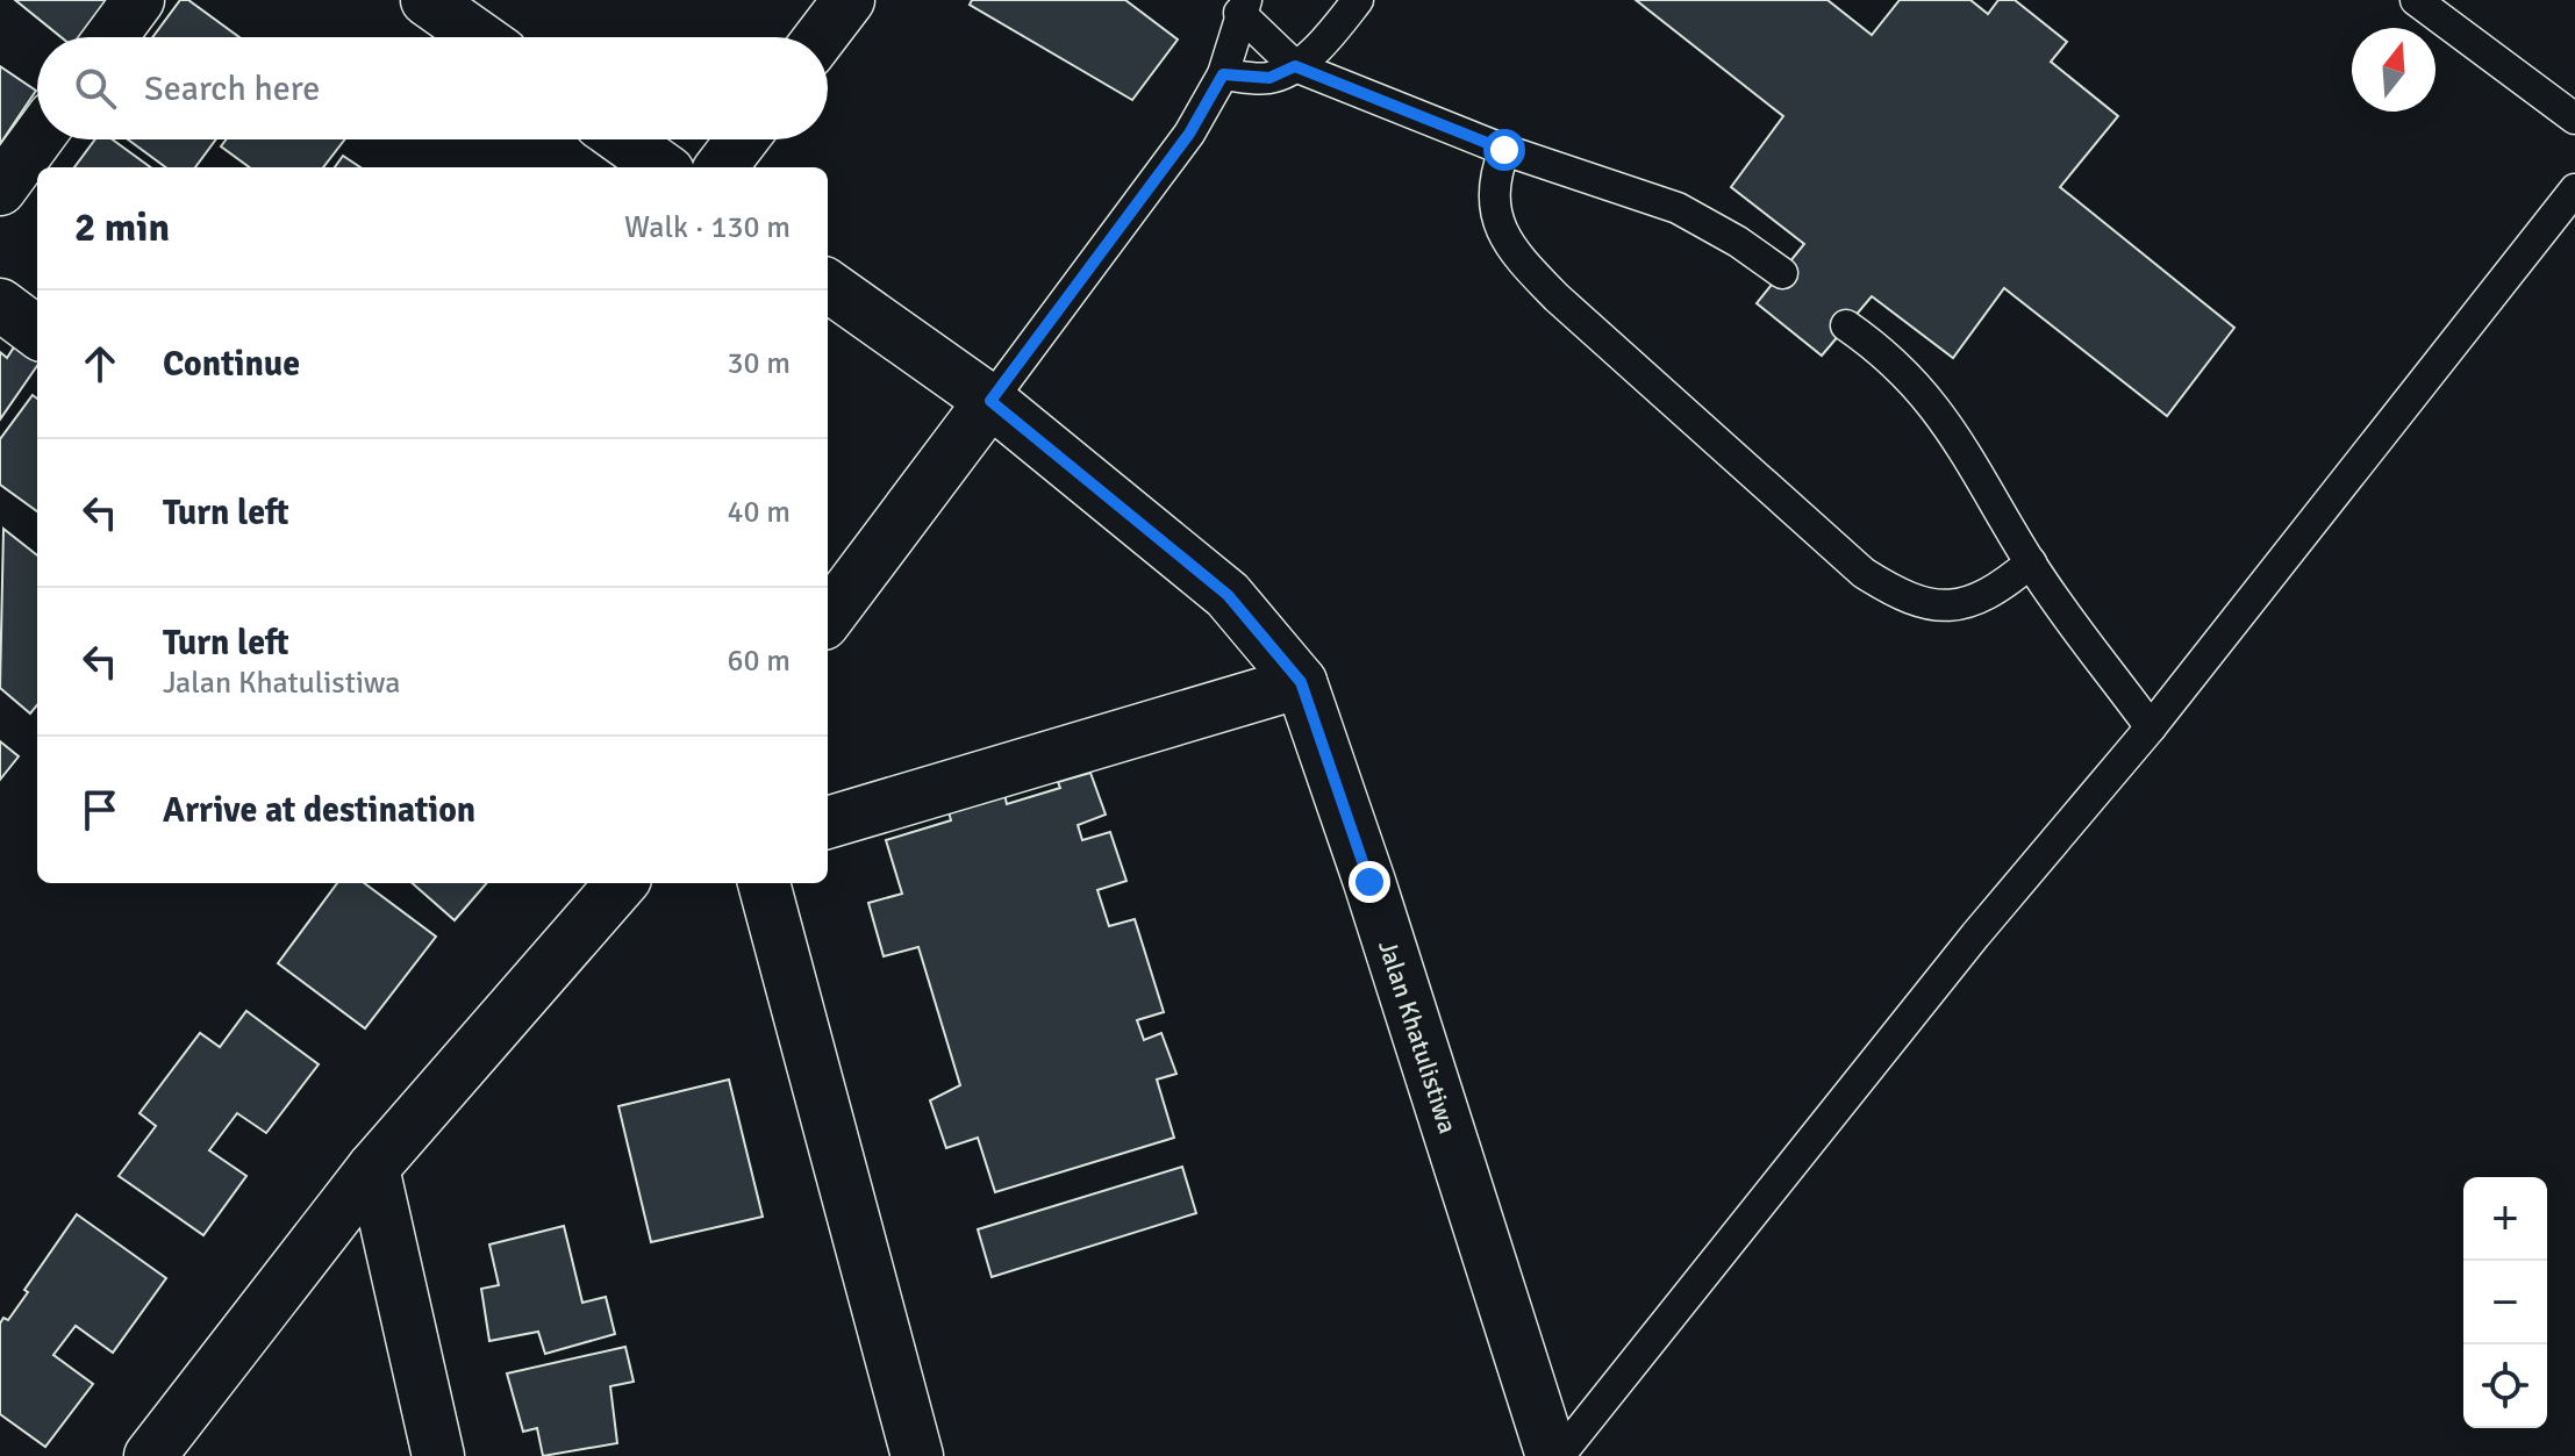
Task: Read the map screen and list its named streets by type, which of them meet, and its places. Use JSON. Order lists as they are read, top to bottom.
{
  "streets": {
    "street": ["Jalan Khatulistiwa"]
  },
  "north": "top",
  "page": {
    "search": "Search here",
    "heading": ["2 min", "Walk · 130 m"],
    "list": [
      ["Continue", "30 m"],
      ["Turn left", "40 m"],
      ["Turn left", "Jalan Khatulistiwa", "60 m"],
      "Arrive at destination"
    ],
    "map_buttons": ["+", "−"]
  }
}
